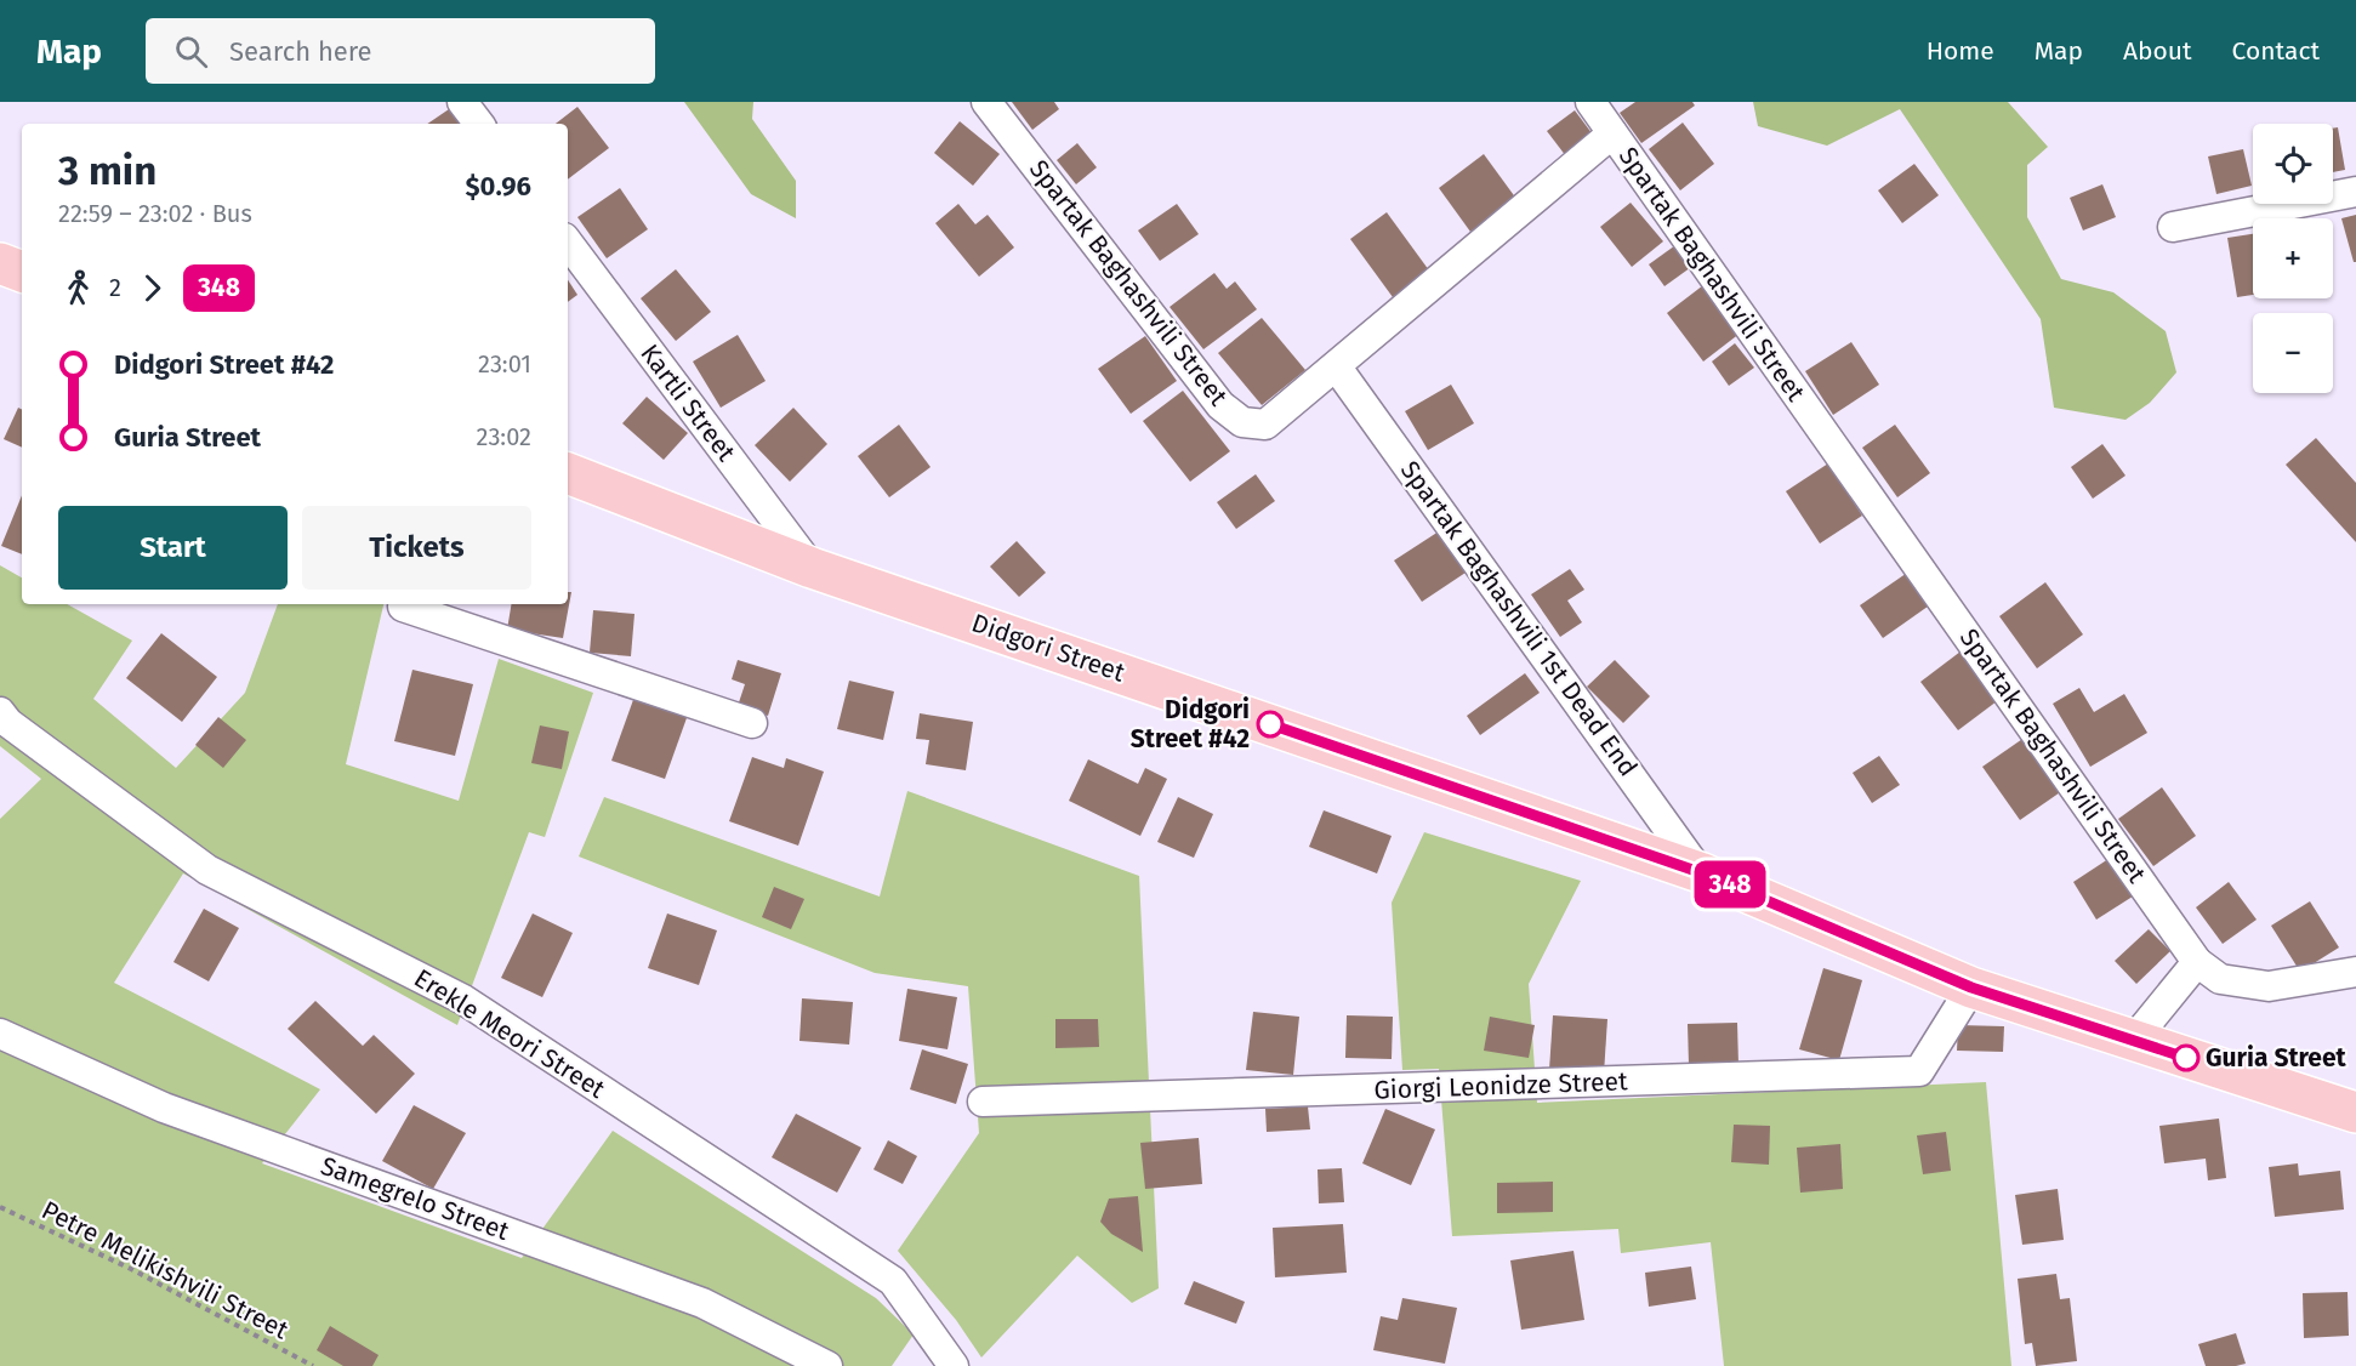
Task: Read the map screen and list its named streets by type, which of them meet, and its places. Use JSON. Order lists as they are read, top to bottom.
{
  "streets": {
    "highway": ["Didgori Street"],
    "street": [
      "Spartak Baghashvili Street",
      "Kartli Street",
      "Spartak Baghashvili 1st Dead End",
      "Erekle Meori Street",
      "Giorgi Leonidze Street",
      "Samegrelo Street"
    ],
    "path": ["Petre Melikishvili Street"]
  },
  "crossings": [
    ["Spartak Baghashvili Street", "Spartak Baghashvili 1st Dead End"],
    ["Kartli Street", "Didgori Street"],
    ["Spartak Baghashvili 1st Dead End", "Didgori Street"],
    ["Didgori Street", "Giorgi Leonidze Street"]
  ],
  "places": ["Didgori Street #42", "Guria Street"],
  "lines": ["bus line 348"],
  "page": {
    "header": "Map",
    "search": "Search here",
    "nav": [
      "Home",
      "Map",
      "About",
      "Contact"
    ],
    "on_map": "348",
    "map_buttons": ["+", "−"],
    "heading": ["3 min", "22:59 – 23:02 · Bus", "$0.96"],
    "legs": ["2", "348"],
    "list": [
      {
        "name": "Didgori Street #42",
        "value": "23:01"
      },
      {
        "name": "Guria Street",
        "value": "23:02"
      }
    ],
    "buttons": ["Start", "Tickets"]
  }
}
